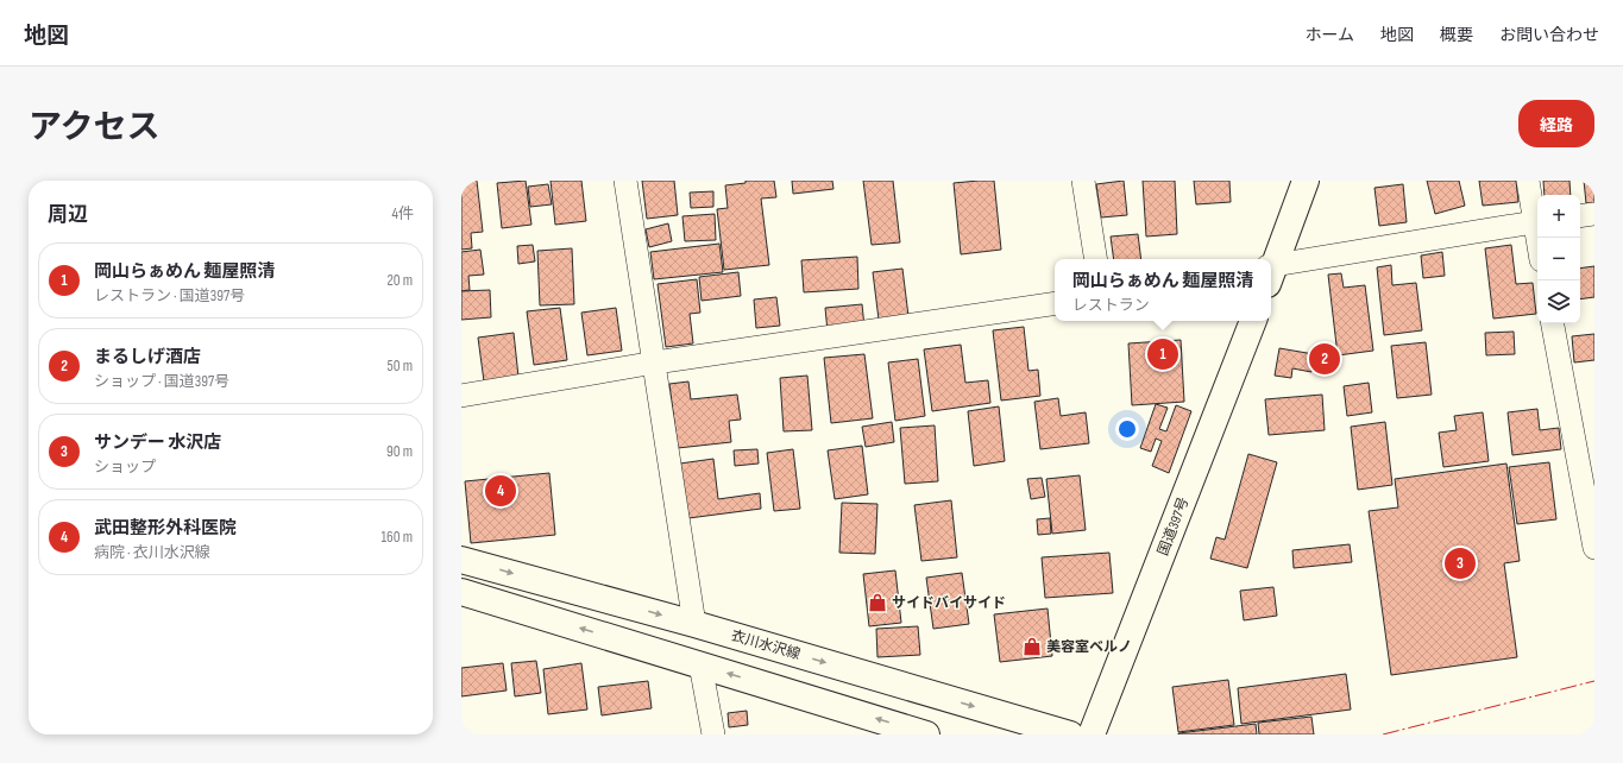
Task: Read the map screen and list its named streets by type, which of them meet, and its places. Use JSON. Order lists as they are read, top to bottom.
{
  "streets": {
    "main road": ["国道397号", "衣川水沢線"]
  },
  "places": {
    "shop": ["サイドバイサイド", "美容室ベルノ"]
  },
  "page": {
    "header": "地図",
    "nav": [
      "ホーム",
      "地図",
      "概要",
      "お問い合わせ"
    ],
    "title": "アクセス",
    "buttons": "経路",
    "heading": ["周辺", "4件"],
    "map_buttons": ["+", "−"],
    "list": [
      {
        "mark": "1",
        "name": "岡山らぁめん 麺屋照清",
        "note": "レストラン · 国道397号",
        "value": "20 m"
      },
      {
        "mark": "2",
        "name": "まるしげ酒店",
        "note": "ショップ · 国道397号",
        "value": "50 m"
      },
      {
        "mark": "3",
        "name": "サンデー 水沢店",
        "note": "ショップ",
        "value": "90 m"
      },
      {
        "mark": "4",
        "name": "武田整形外科医院",
        "note": "病院 · 衣川水沢線",
        "value": "160 m"
      }
    ],
    "popup": ["岡山らぁめん 麺屋照清", "レストラン"],
    "pins": [
      "1",
      "2",
      "4",
      "3"
    ]
  }
}
